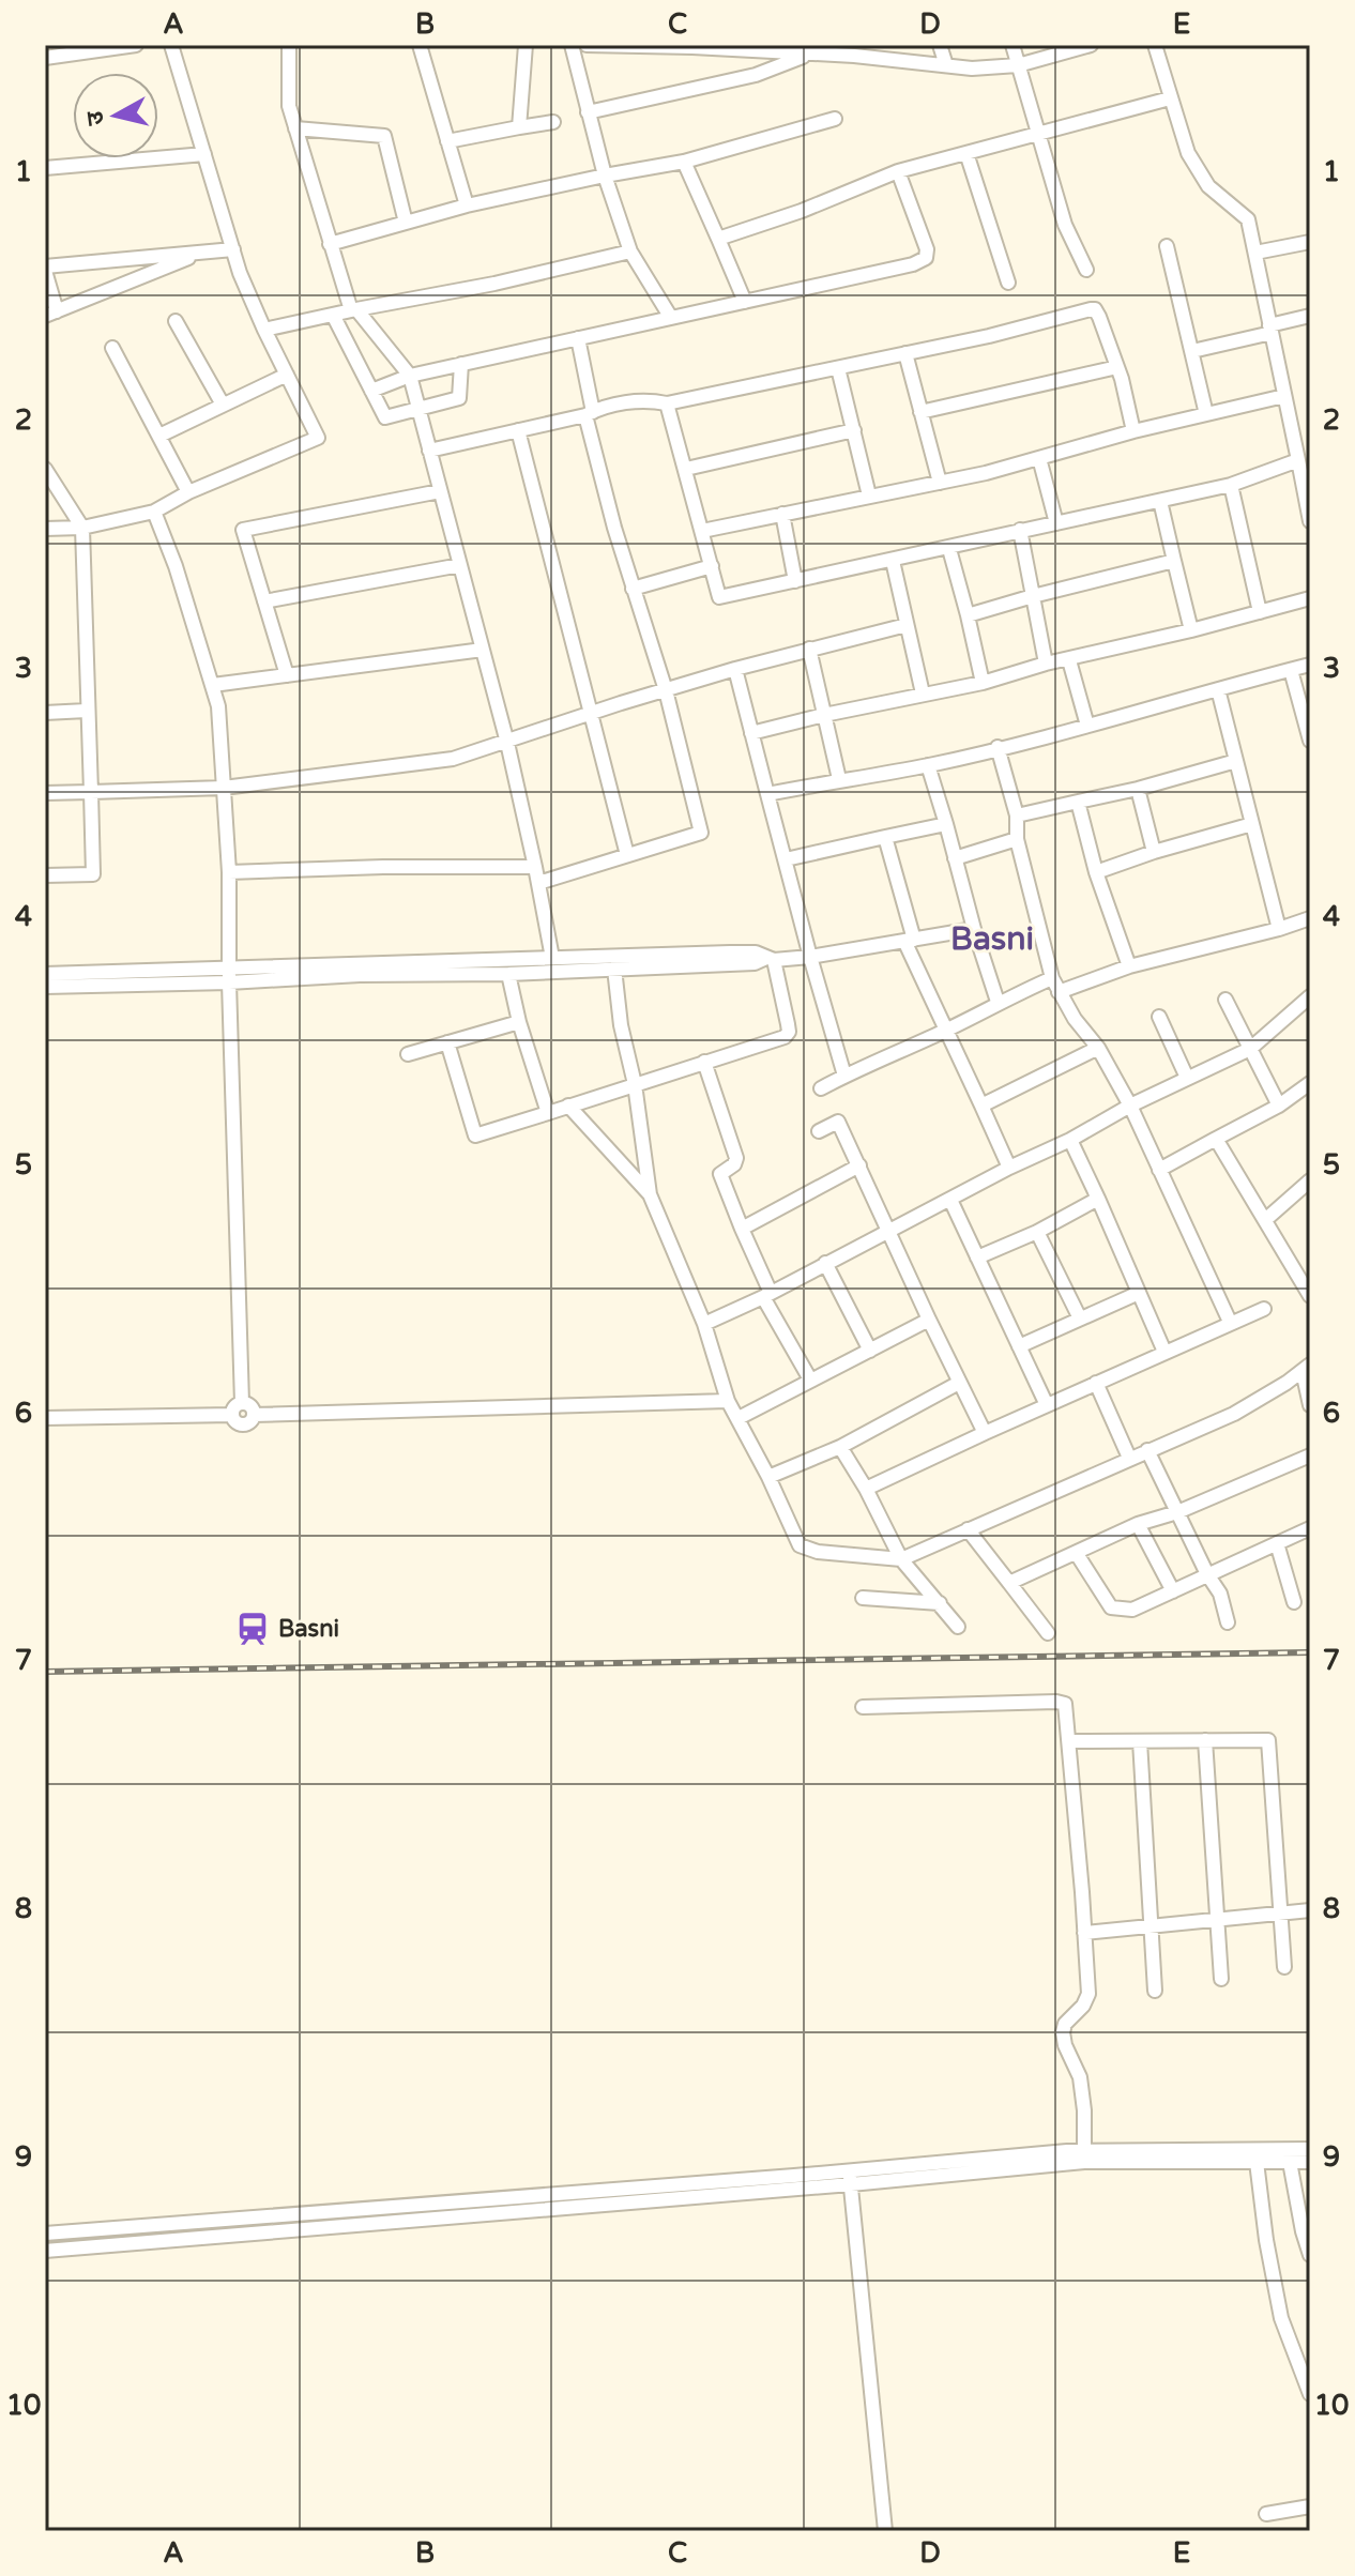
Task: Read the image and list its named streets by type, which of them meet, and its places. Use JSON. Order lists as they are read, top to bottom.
{
  "districts": ["Basni"],
  "places": {
    "station": ["Basni"]
  },
  "north": "left",
  "grid": {
    "columns": [
      "A",
      "B",
      "C",
      "D",
      "E"
    ],
    "rows": [
      "1",
      "2",
      "3",
      "4",
      "5",
      "6",
      "7",
      "8",
      "9",
      "10"
    ]
  }
}
